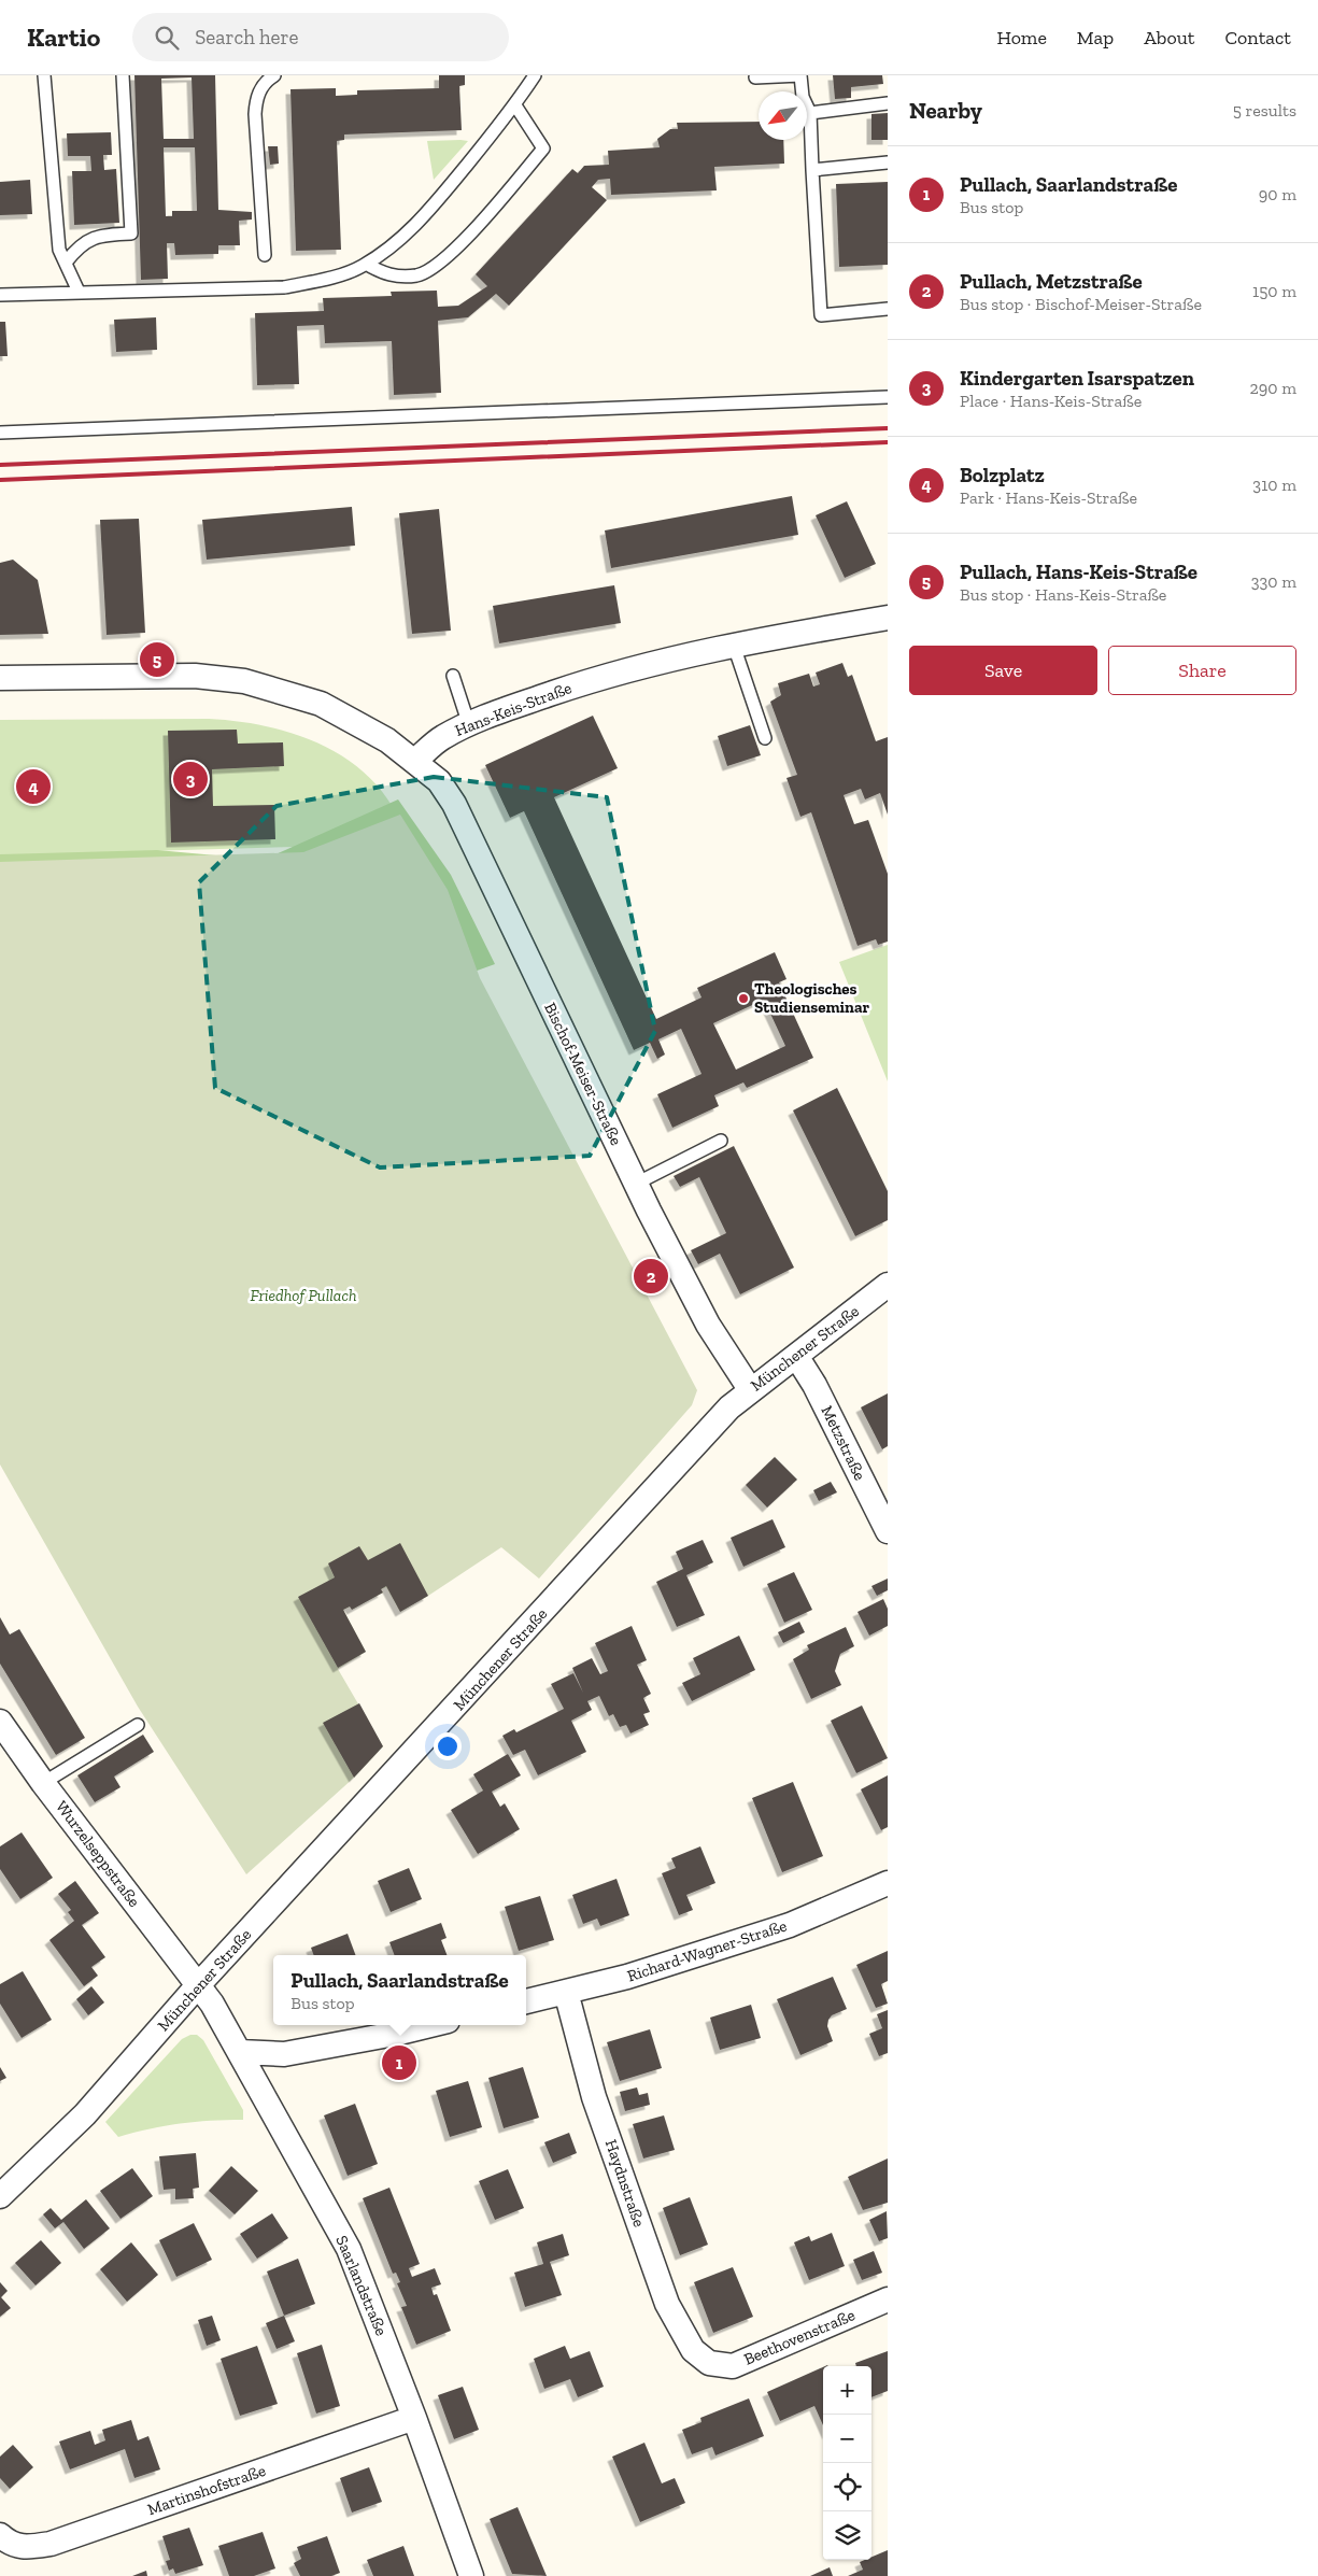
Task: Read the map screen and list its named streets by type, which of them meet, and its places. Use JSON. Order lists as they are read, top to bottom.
{
  "streets": {
    "street": [
      "Hans-Keis-Straße",
      "Bischof-Meiser-Straße",
      "Münchener Straße",
      "Metzstraße",
      "Wurzelseppstraße",
      "Richard-Wagner-Straße",
      "Haydnstraße",
      "Saarlandstraße",
      "Beethovenstraße",
      "Martinshofstraße"
    ]
  },
  "crossings": [
    ["Hans-Keis-Straße", "Bischof-Meiser-Straße"],
    ["Bischof-Meiser-Straße", "Münchener Straße"],
    ["Münchener Straße", "Metzstraße"],
    ["Münchener Straße", "Wurzelseppstraße"],
    ["Münchener Straße", "Saarlandstraße"],
    ["Wurzelseppstraße", "Saarlandstraße"],
    ["Richard-Wagner-Straße", "Haydnstraße"],
    ["Haydnstraße", "Beethovenstraße"],
    ["Saarlandstraße", "Martinshofstraße"]
  ],
  "parks": ["Friedhof Pullach"],
  "places": ["Theologisches Studienseminar"],
  "north": "bottom left",
  "page": {
    "header": "Kartio",
    "search": "Search here",
    "nav": [
      "Home",
      "Map",
      "About",
      "Contact"
    ],
    "heading": ["Nearby", "5 results"],
    "list": [
      {
        "mark": "1",
        "name": "Pullach, Saarlandstraße",
        "note": "Bus stop",
        "value": "90 m"
      },
      {
        "mark": "2",
        "name": "Pullach, Metzstraße",
        "note": "Bus stop · Bischof-Meiser-Straße",
        "value": "150 m"
      },
      {
        "mark": "3",
        "name": "Kindergarten Isarspatzen",
        "note": "Place · Hans-Keis-Straße",
        "value": "290 m"
      },
      {
        "mark": "4",
        "name": "Bolzplatz",
        "note": "Park · Hans-Keis-Straße",
        "value": "310 m"
      },
      {
        "mark": "5",
        "name": "Pullach, Hans-Keis-Straße",
        "note": "Bus stop · Hans-Keis-Straße",
        "value": "330 m"
      }
    ],
    "buttons": ["Save", "Share"],
    "pins": [
      "5",
      "3",
      "4",
      "2",
      "1"
    ],
    "popup": ["Pullach, Saarlandstraße", "Bus stop"],
    "map_buttons": ["+", "−"]
  }
}
